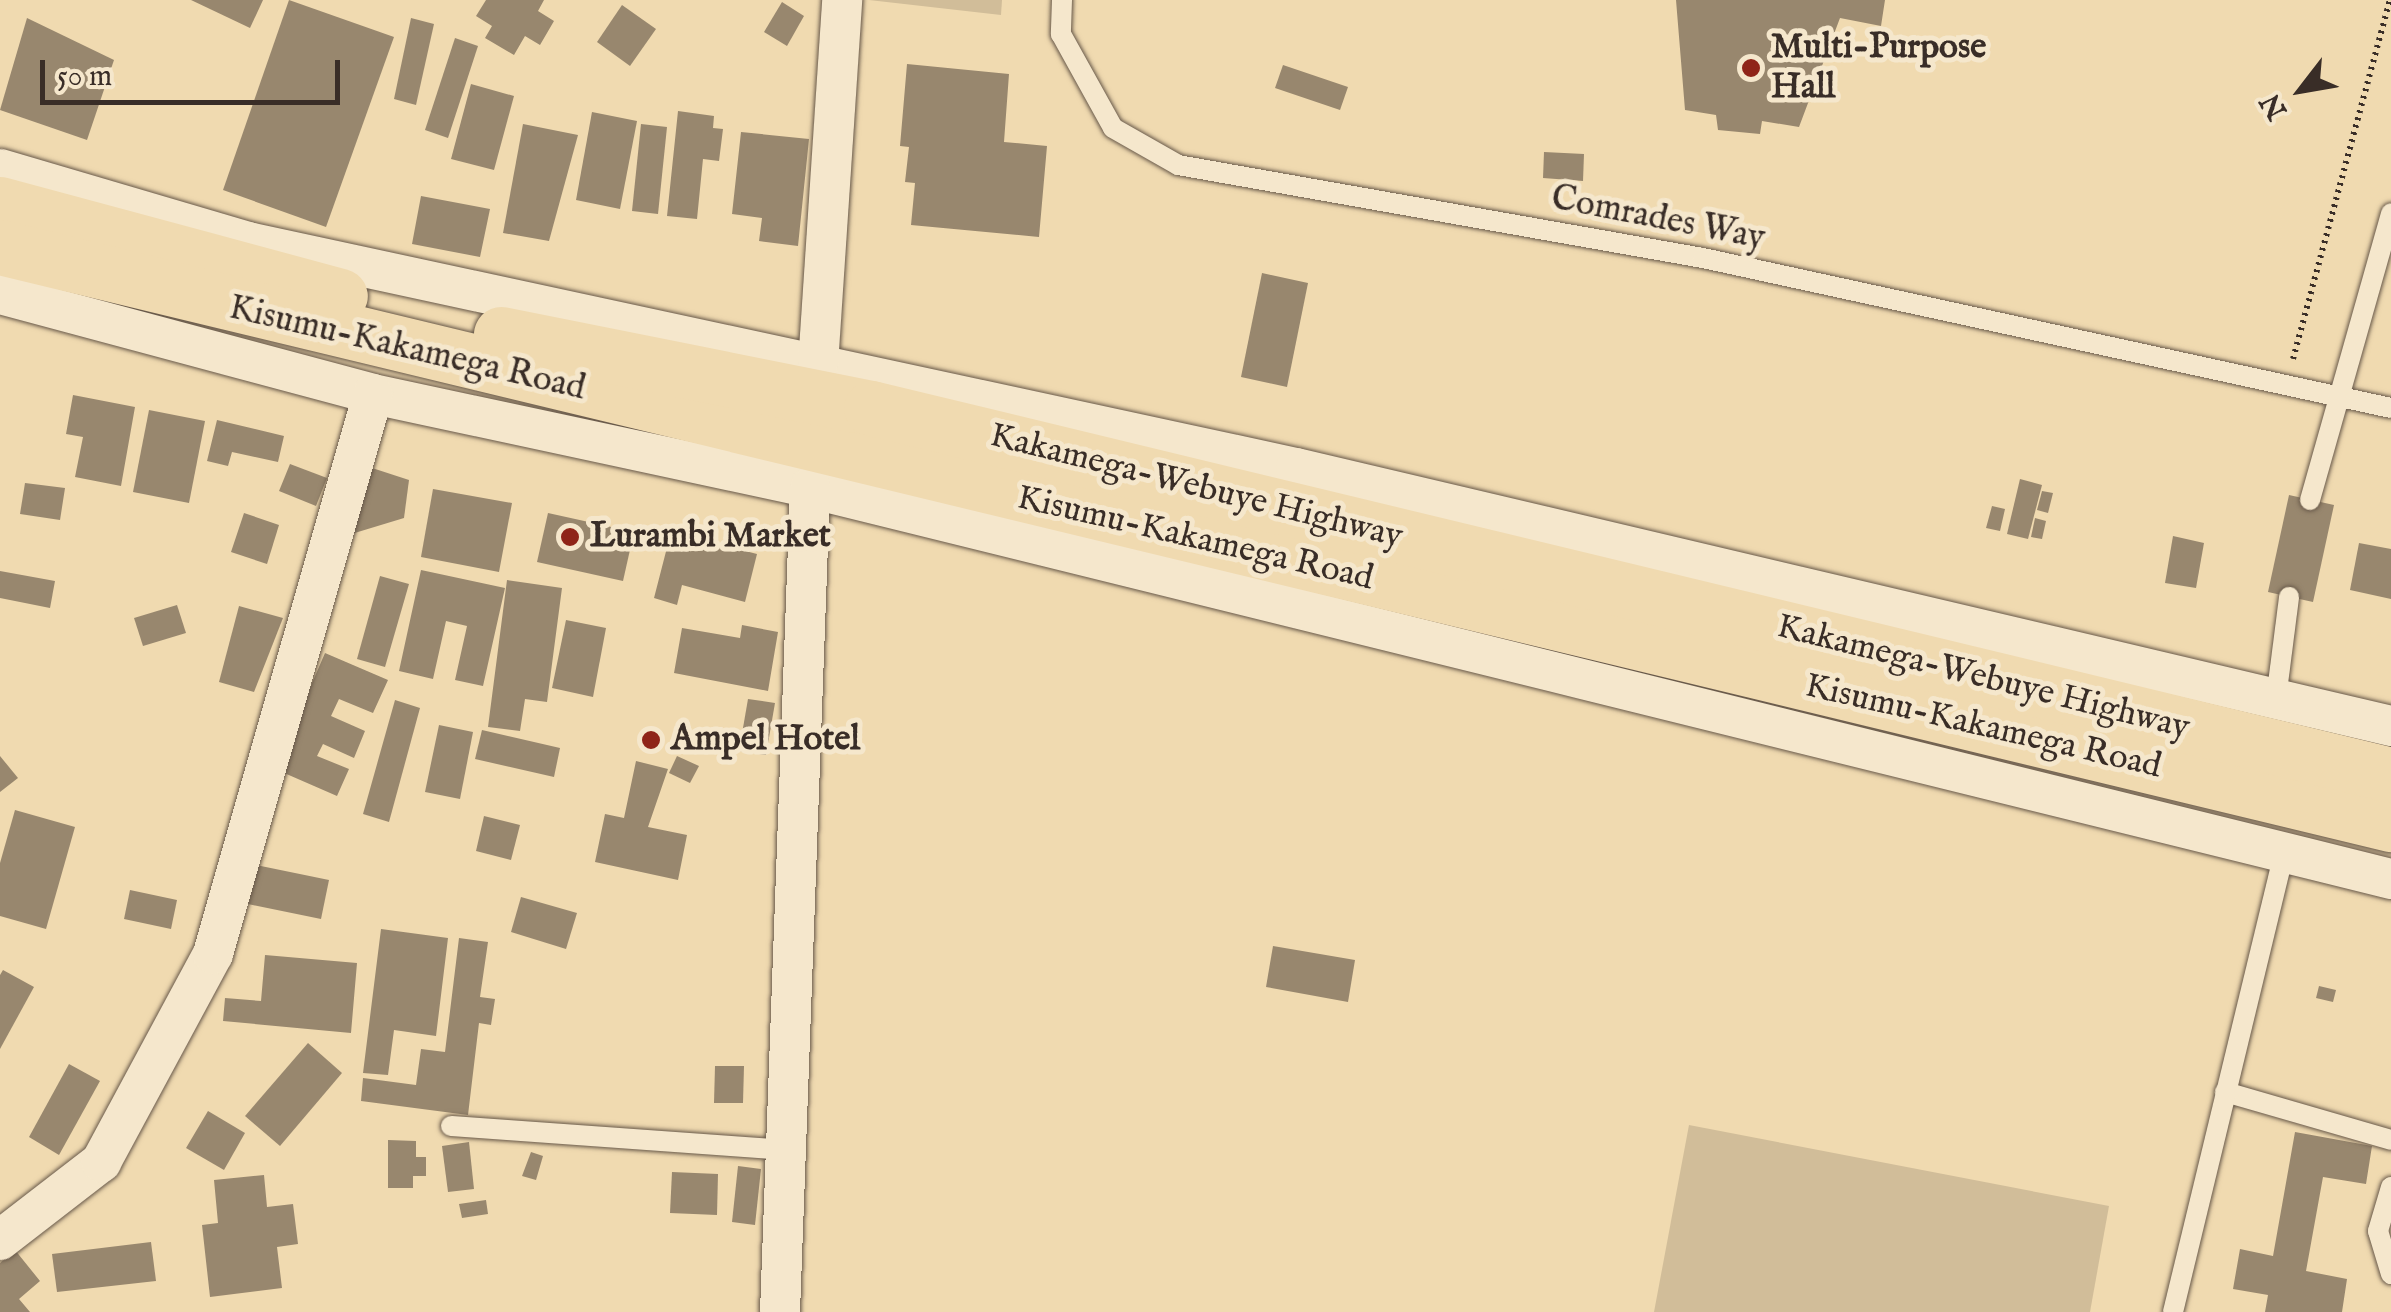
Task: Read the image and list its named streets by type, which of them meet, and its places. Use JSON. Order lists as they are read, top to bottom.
{
  "streets": {
    "highway": ["Kisumu-Kakamega Road", "Kakamega-Webuye Highway"],
    "lane": ["Comrades Way"]
  },
  "places": ["Multi-Purpose Hall", "Lurambi Market", "Ampel Hotel"],
  "scale_bar": "50 m",
  "north": "bottom left"
}
